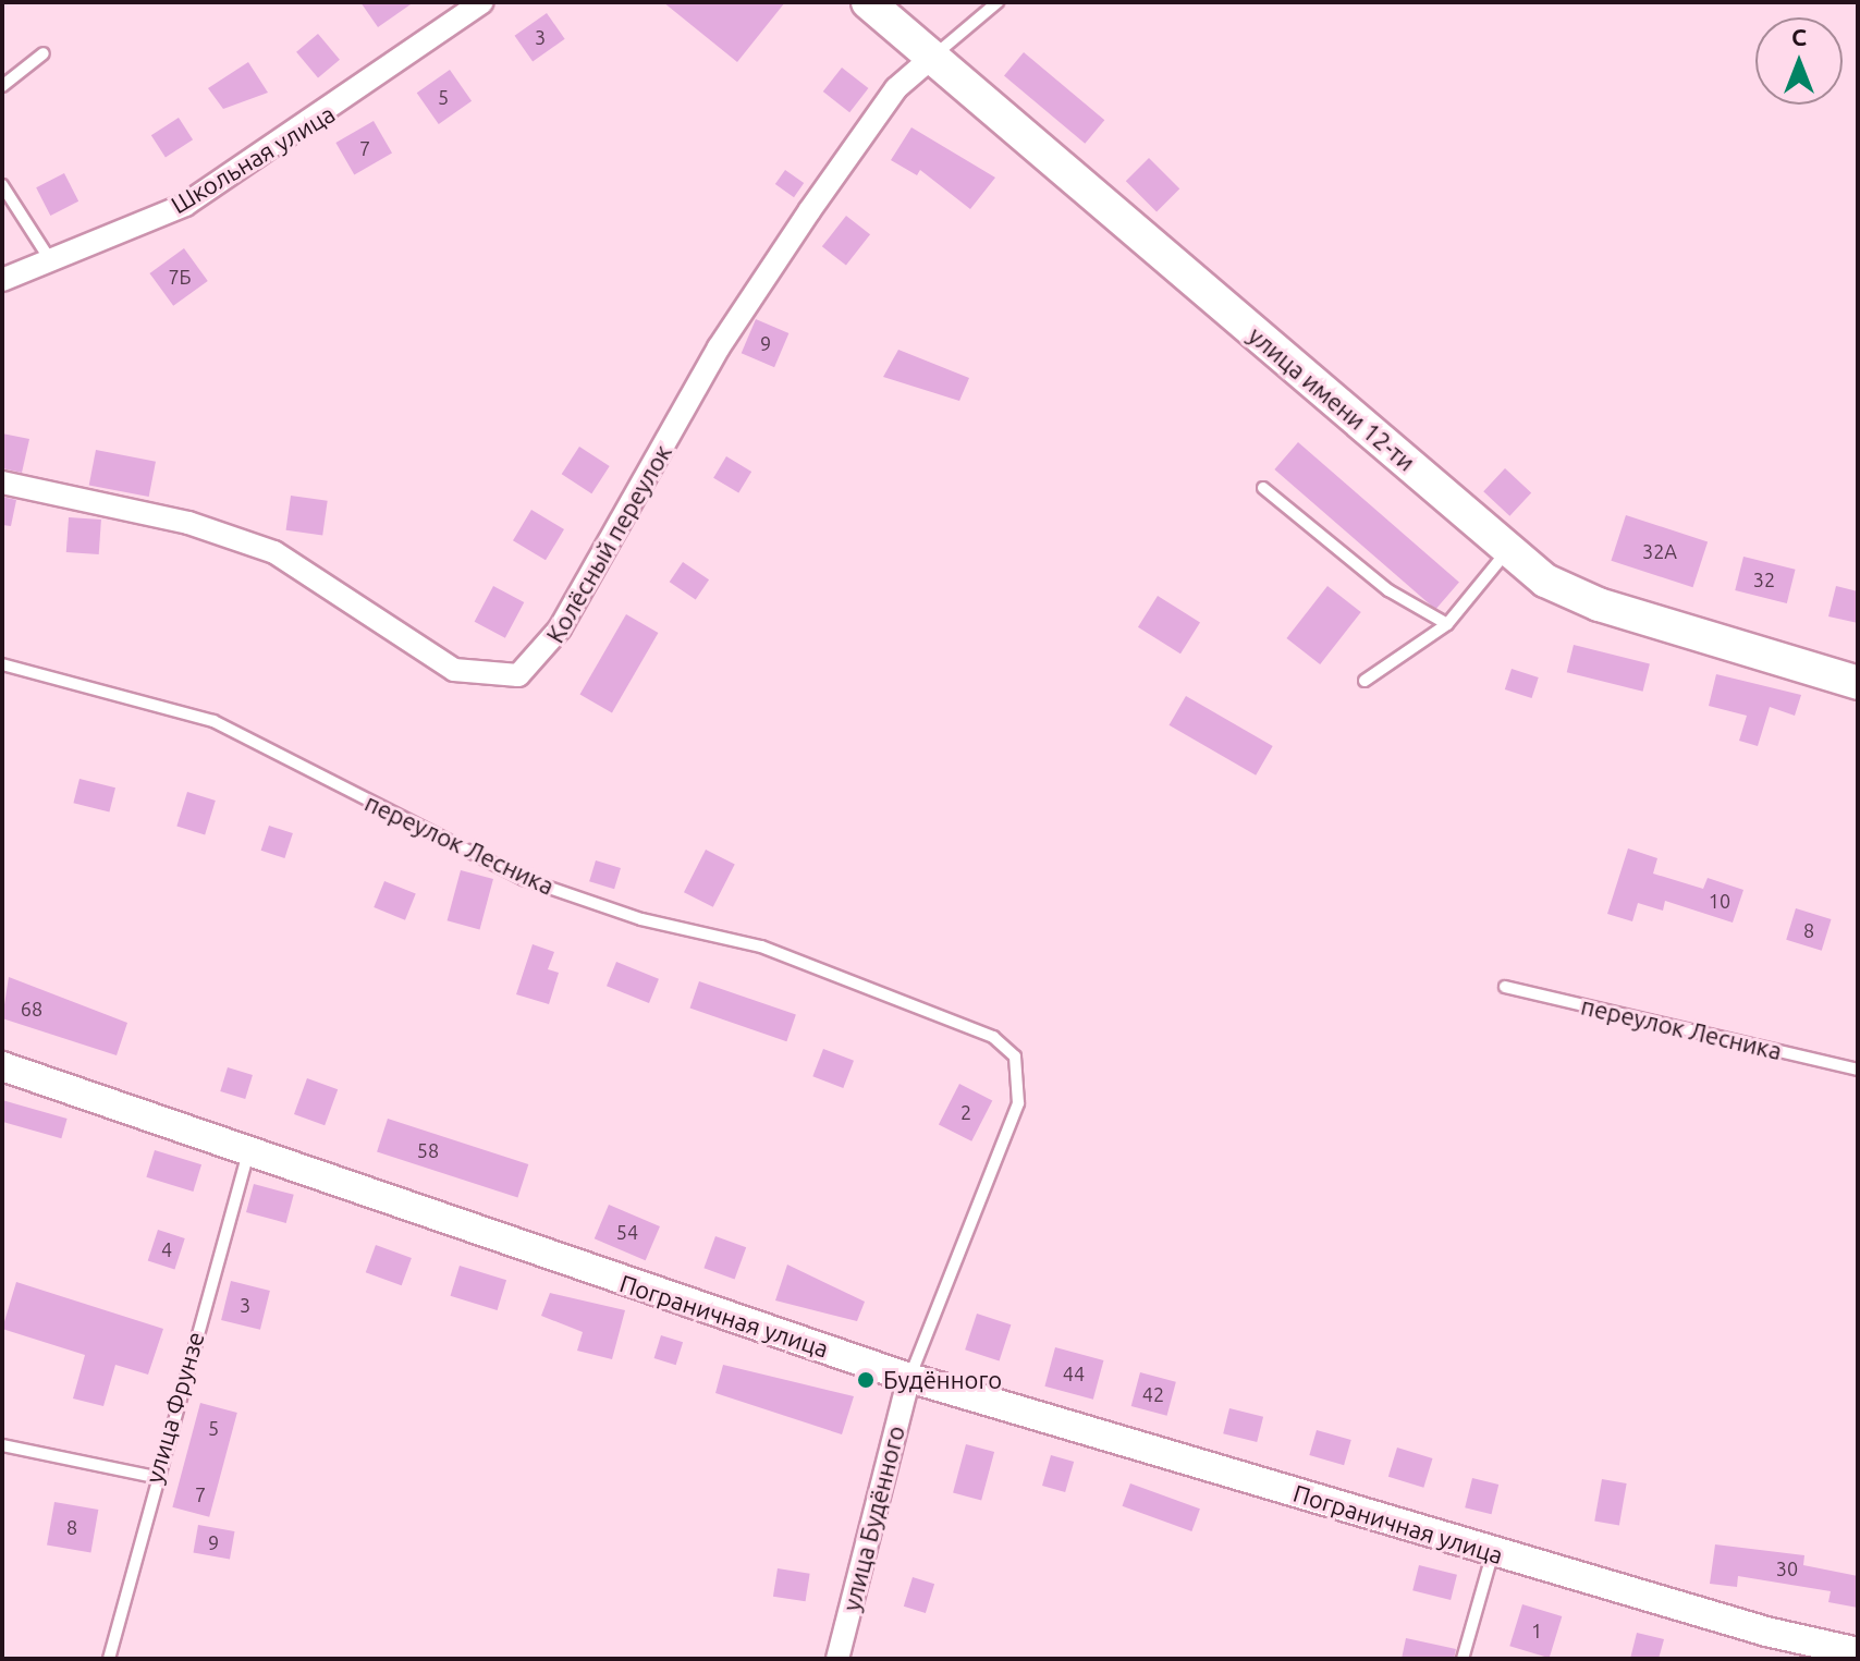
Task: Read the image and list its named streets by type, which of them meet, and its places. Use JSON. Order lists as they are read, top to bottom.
{
  "streets": {
    "main road": ["улица имени 12-ти"],
    "street": [
      "Школьная улица",
      "Колёсный переулок",
      "Пограничная улица",
      "улица Будённого"
    ],
    "lane": ["переулок Лесника", "улица Фрунзе"]
  },
  "crossings": [
    ["улица имени 12-ти", "Колёсный переулок"],
    ["переулок Лесника", "Пограничная улица"],
    ["переулок Лесника", "улица Будённого"],
    ["Пограничная улица", "улица Фрунзе"],
    ["Пограничная улица", "улица Будённого"]
  ],
  "places": ["Будённого"],
  "house_numbers": [
    "3",
    "5",
    "7",
    "7Б",
    "9",
    "32А",
    "32",
    "10",
    "8",
    "68",
    "2",
    "58",
    "54",
    "4",
    "3",
    "44",
    "42",
    "5",
    "7",
    "8",
    "9",
    "30",
    "1"
  ],
  "north": "top"
}
